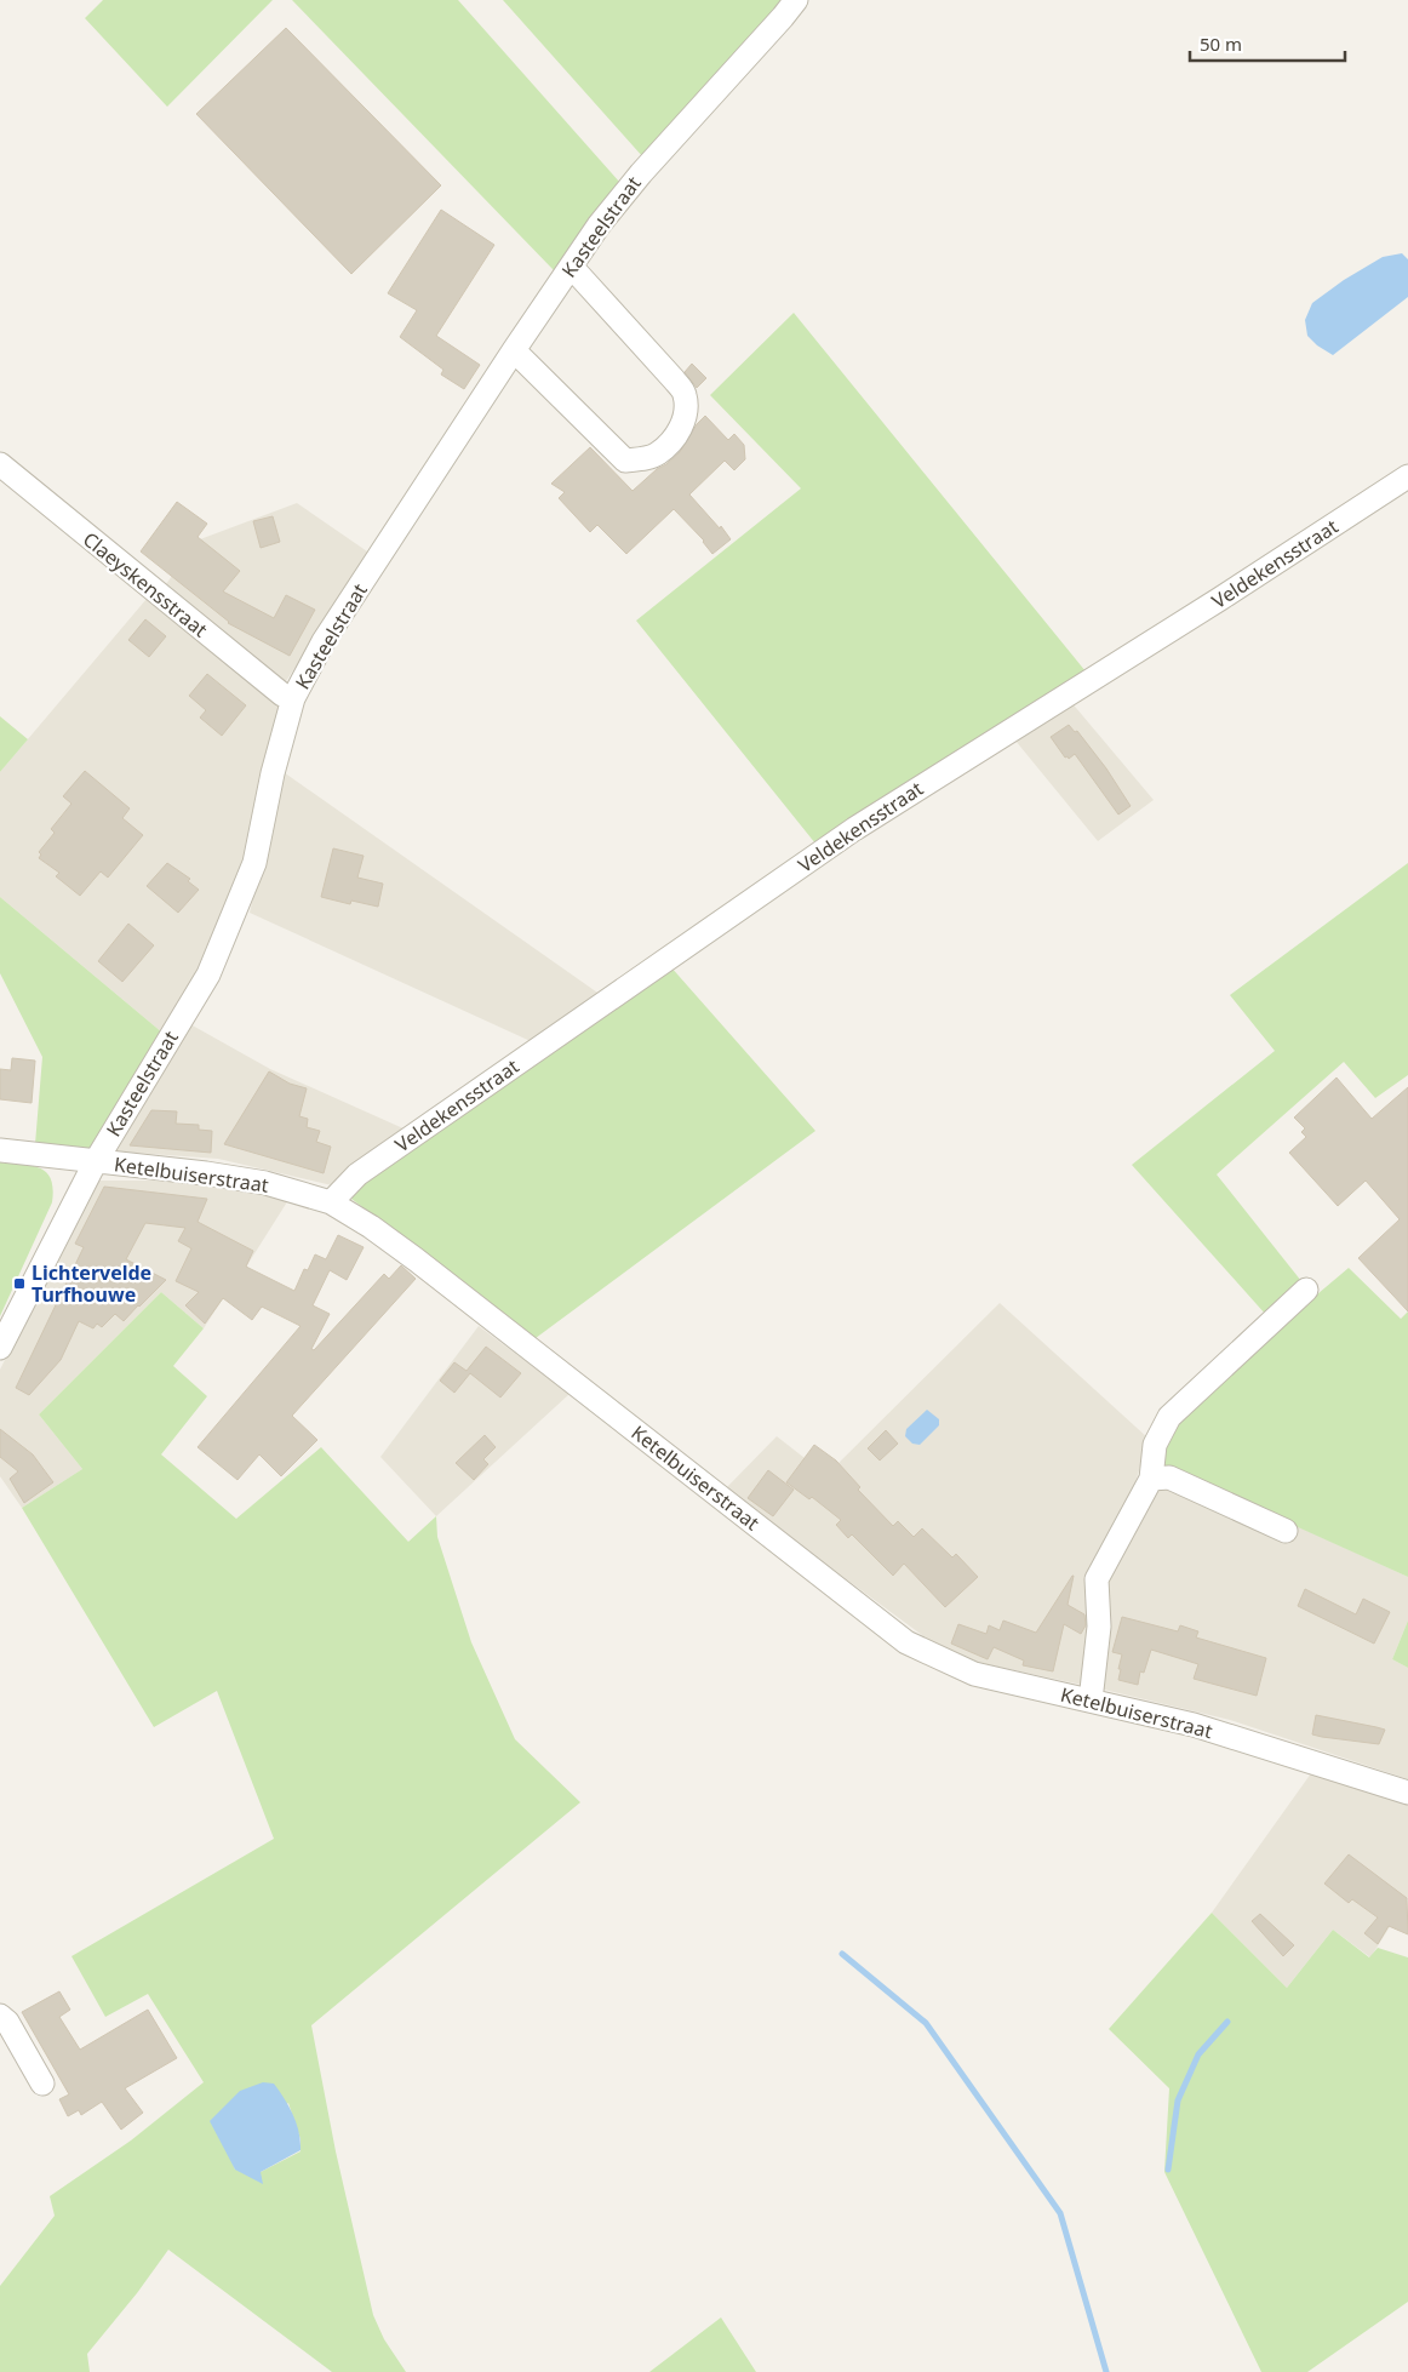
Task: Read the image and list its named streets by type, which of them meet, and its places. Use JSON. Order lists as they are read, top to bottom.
{
  "streets": {
    "street": [
      "Kasteelstraat",
      "Veldekensstraat",
      "Claeyskensstraat",
      "Ketelbuiserstraat"
    ]
  },
  "crossings": [
    ["Kasteelstraat", "Claeyskensstraat"],
    ["Kasteelstraat", "Ketelbuiserstraat"],
    ["Veldekensstraat", "Ketelbuiserstraat"]
  ],
  "places": {
    "transit": ["Lichtervelde Turfhouwe"]
  },
  "scale_bar": "50 m"
}
